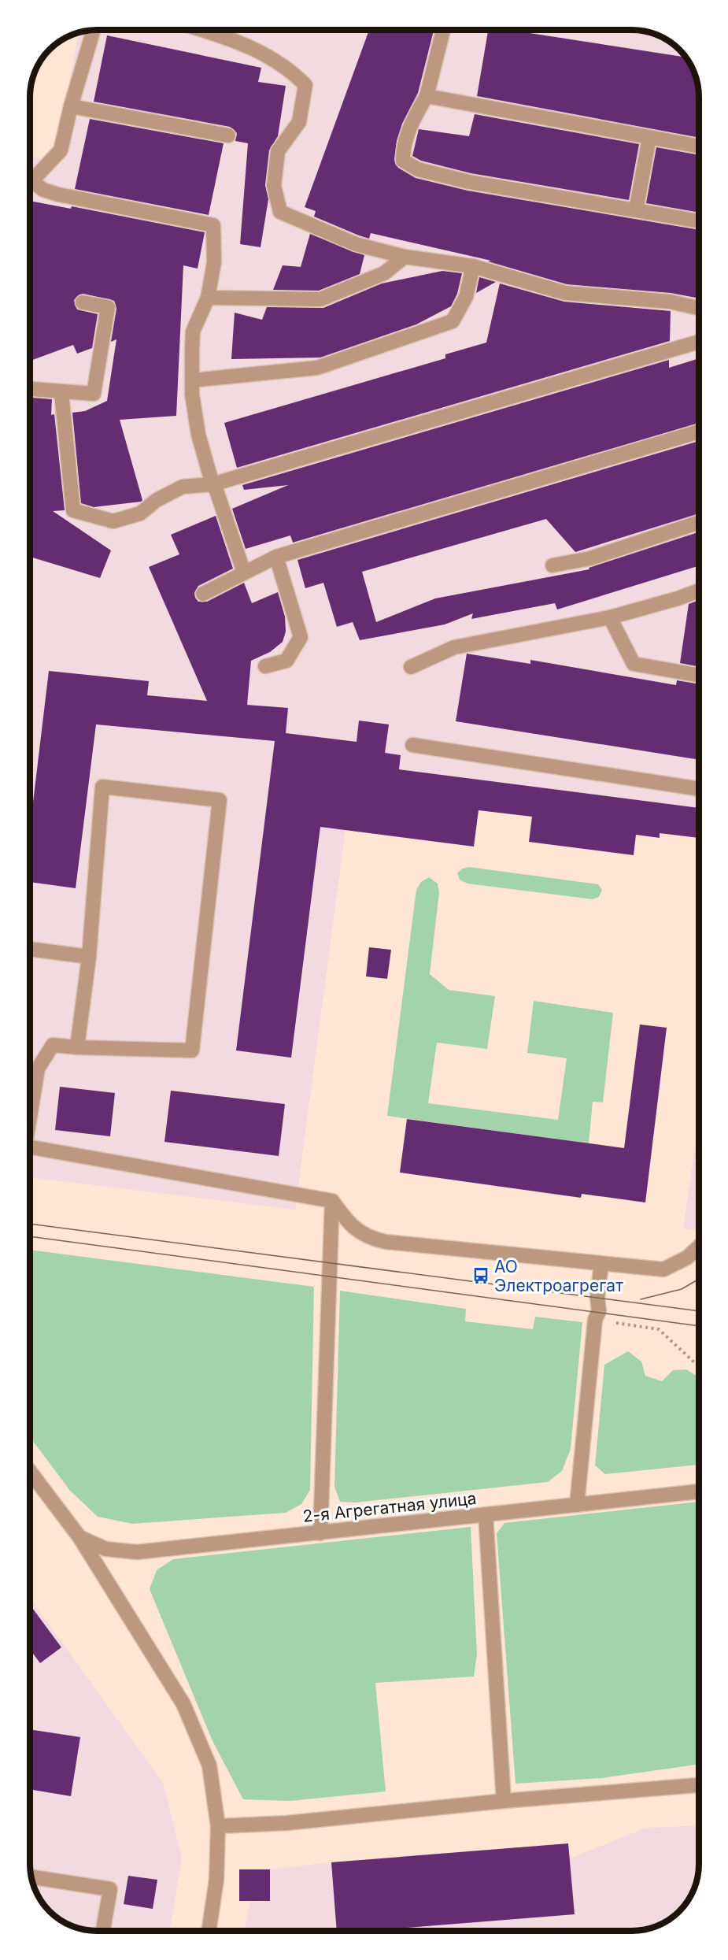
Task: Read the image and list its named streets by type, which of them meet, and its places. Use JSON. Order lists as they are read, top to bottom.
{
  "streets": {
    "street": ["2-я Агрегатная улица"]
  },
  "places": {
    "bus stop": ["АО Электроагрегат"]
  }
}
